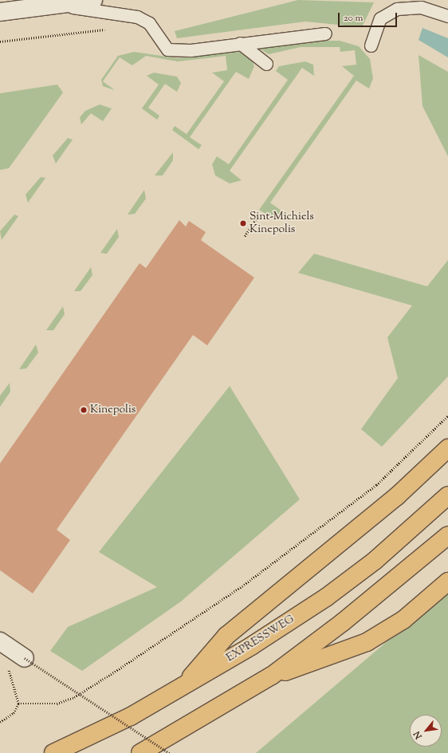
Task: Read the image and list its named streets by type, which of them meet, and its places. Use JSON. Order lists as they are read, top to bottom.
{
  "streets": {
    "highway": ["EXPRESSWEG"]
  },
  "places": ["Sint-Michiels Kinepolis", "Kinepolis"],
  "scale_bar": "20 m",
  "north": "bottom left"
}
